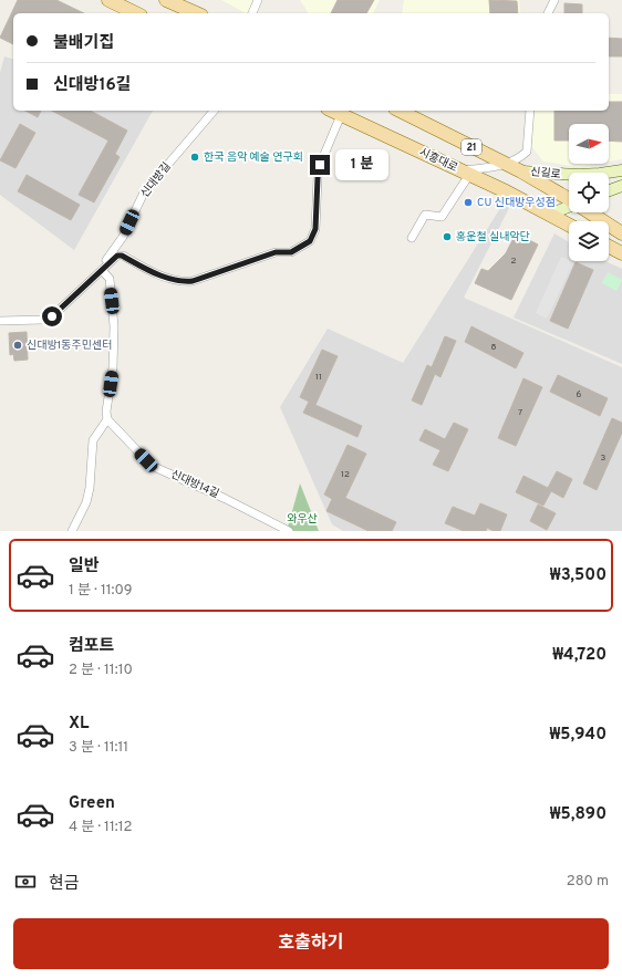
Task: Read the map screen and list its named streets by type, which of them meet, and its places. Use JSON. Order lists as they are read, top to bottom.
{
  "streets": {
    "main road": ["21", "시흥대로", "신길로"],
    "street": ["신대방길", "신대방14길"]
  },
  "crossings": [
    ["21", "신길로"]
  ],
  "parks": ["와우산"],
  "places": [
    "한국 음악 예술 연구회",
    "CU 신대방우성점",
    "홍운철 실내악단",
    "신대방1동주민센터"
  ],
  "house_numbers": [
    "2",
    "8",
    "11",
    "6",
    "7",
    "3",
    "12"
  ],
  "north": "right",
  "page": {
    "banner": ["불배기집", "신대방16길"],
    "bubble": "1 분",
    "list": [
      {
        "name": "일반",
        "note": "1 분 · 11:09",
        "value": "₩3,500"
      },
      {
        "name": "컴포트",
        "note": "2 분 · 11:10",
        "value": "₩4,720"
      },
      {
        "name": "XL",
        "note": "3 분 · 11:11",
        "value": "₩5,940"
      },
      {
        "name": "Green",
        "note": "4 분 · 11:12",
        "value": "₩5,890"
      }
    ],
    "pay": ["현금", "280 m"],
    "buttons": "호출하기"
  }
}
